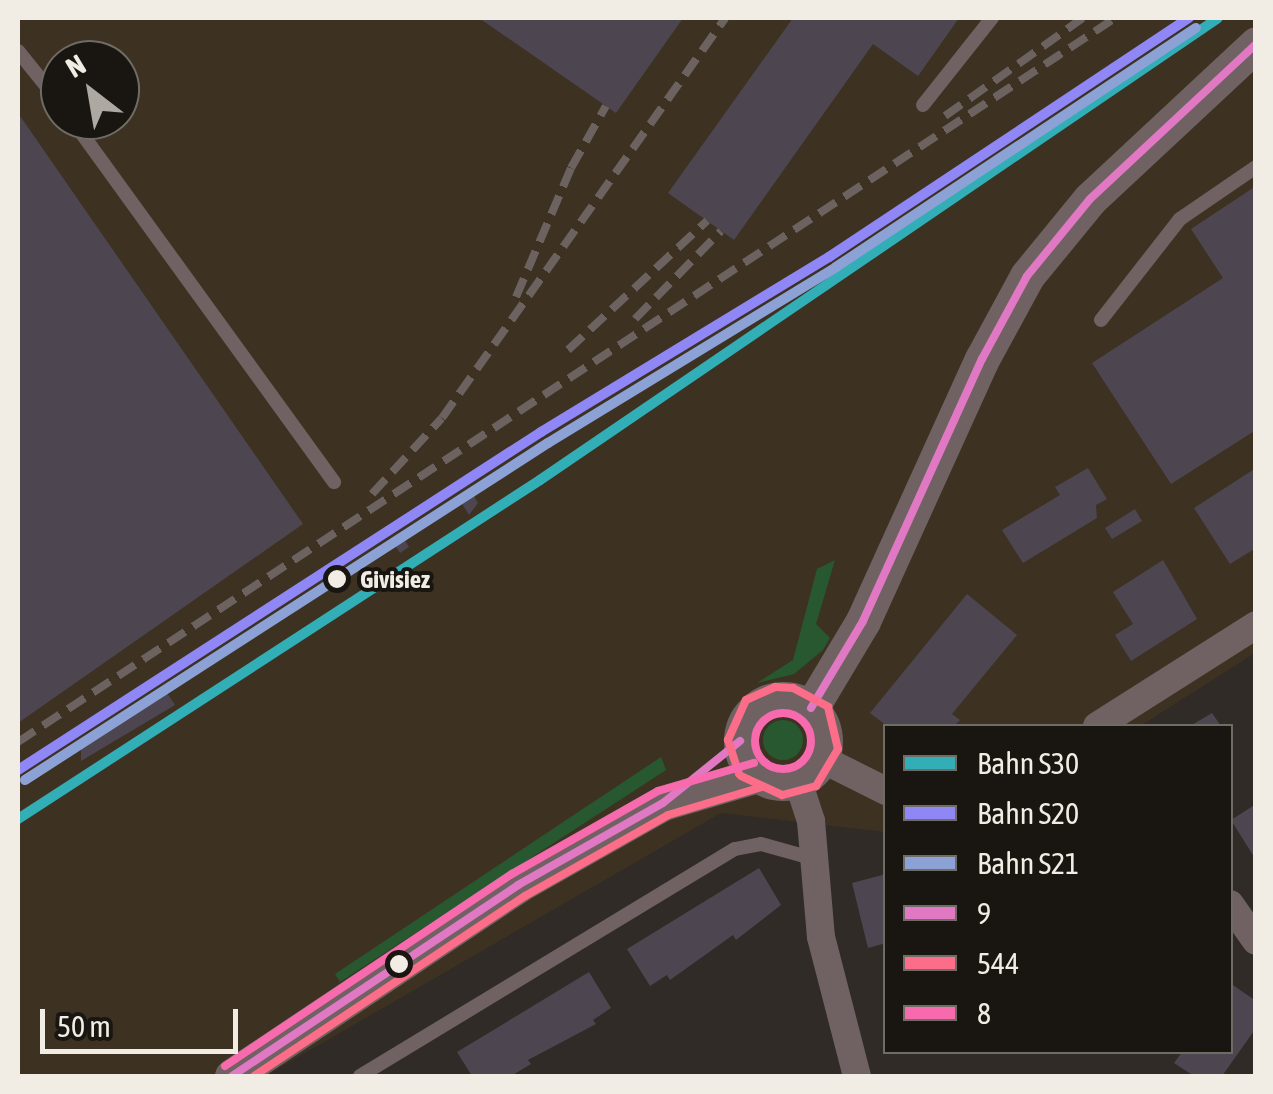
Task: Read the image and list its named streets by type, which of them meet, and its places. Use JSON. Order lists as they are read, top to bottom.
{
  "places": ["Givisiez"],
  "lines": [
    "rail line S30",
    "rail line S20",
    "rail line S21",
    "transit line 9",
    "transit line 544",
    "transit line 8"
  ],
  "legend": [
    "Bahn S30",
    "Bahn S20",
    "Bahn S21",
    "9",
    "544",
    "8"
  ],
  "scale_bar": "50 m",
  "north": "top left"
}
